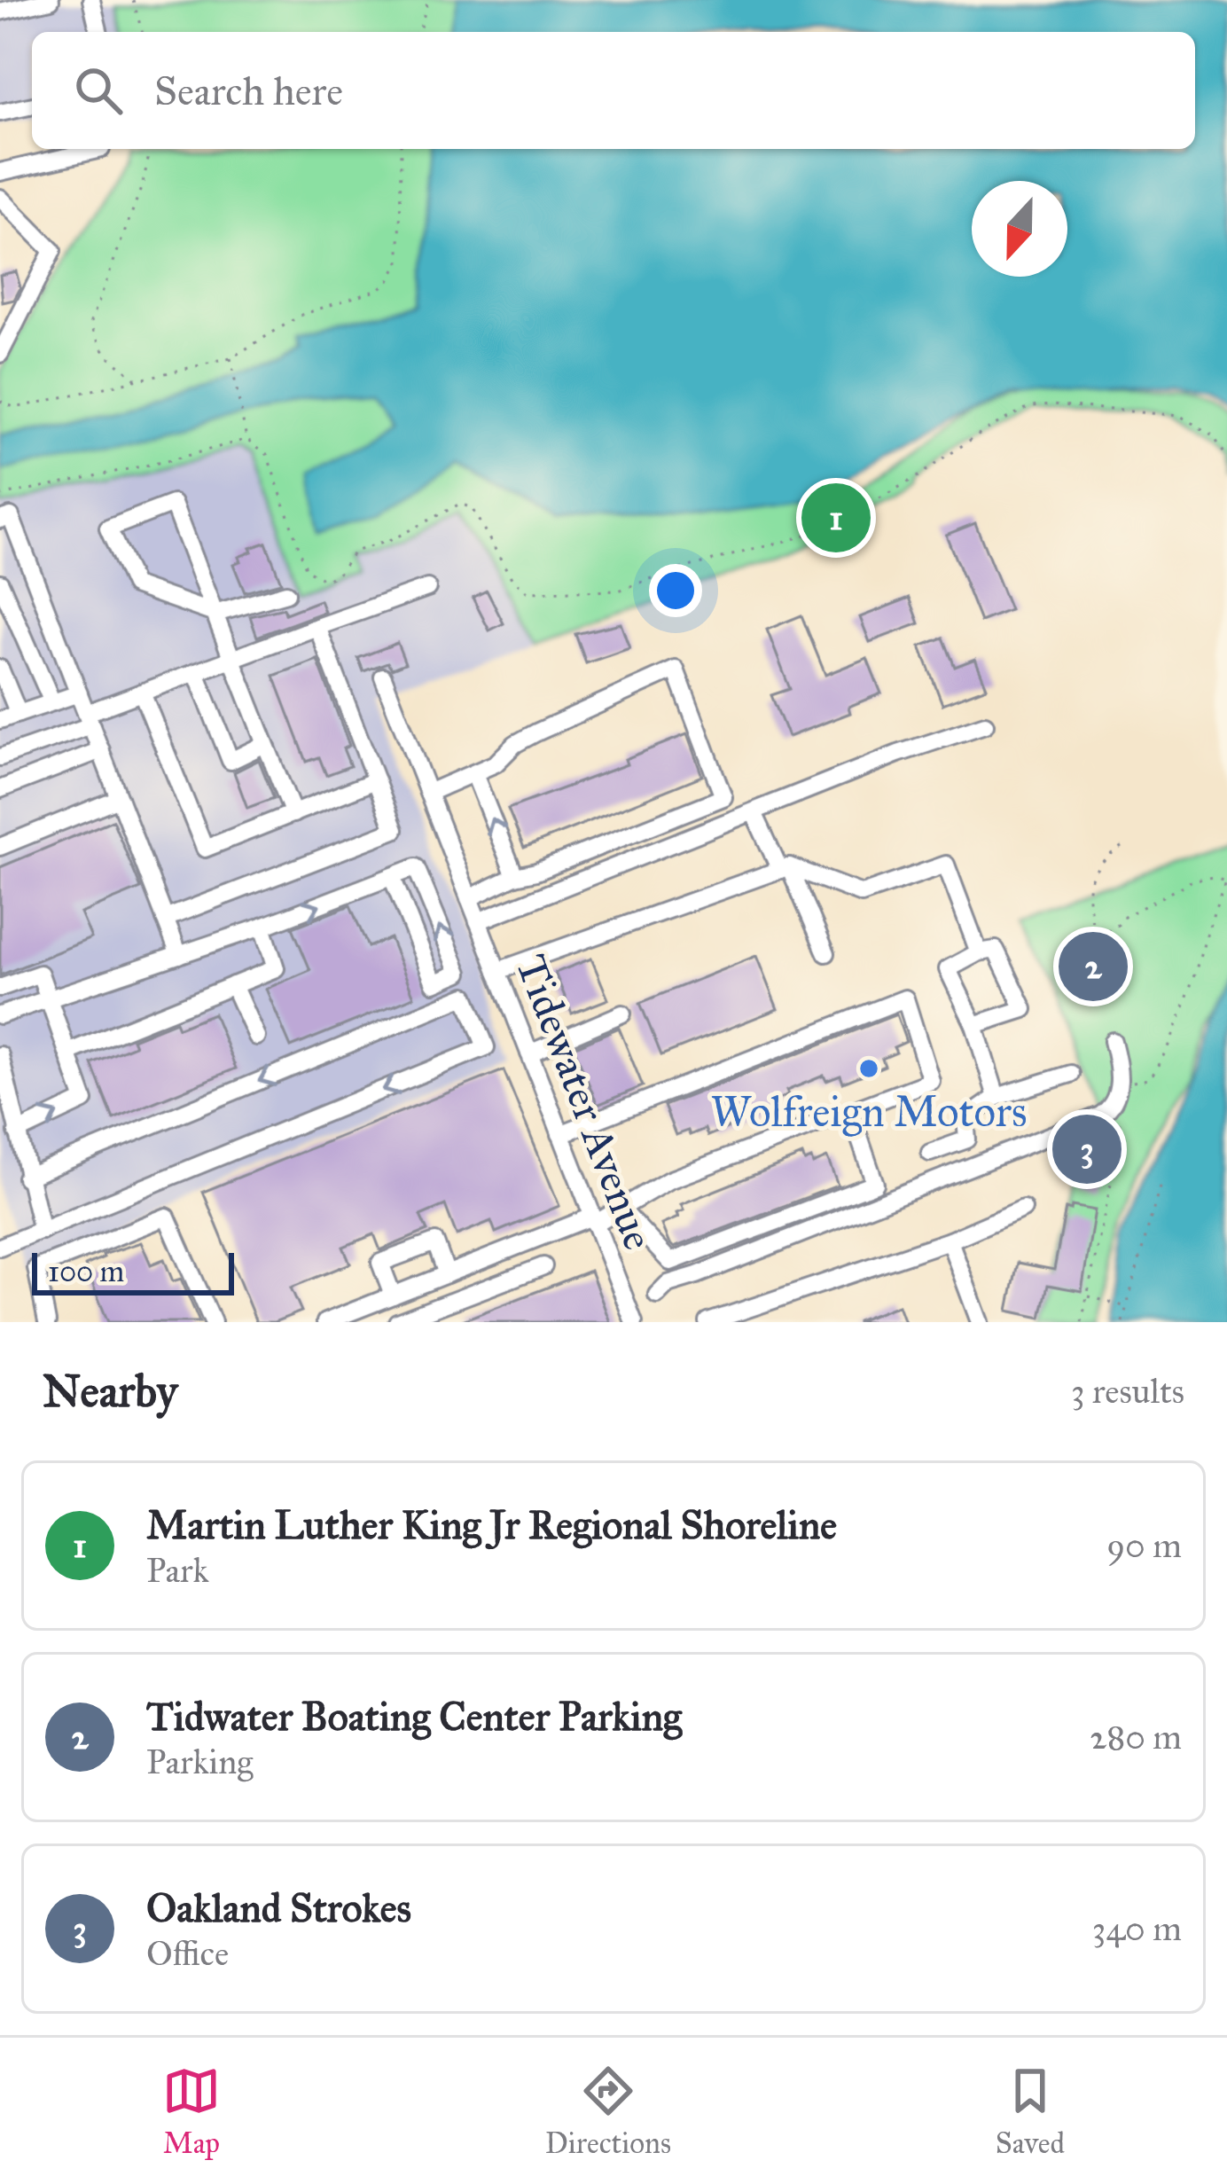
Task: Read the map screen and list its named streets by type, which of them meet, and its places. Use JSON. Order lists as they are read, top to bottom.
{
  "streets": {
    "street": ["Tidewater Avenue"]
  },
  "places": ["Wolfreign Motors"],
  "scale_bar": "100 m",
  "north": "bottom",
  "page": {
    "search": "Search here",
    "pins": ["1", "2", "3"],
    "scale": "100 m",
    "heading": ["Nearby", "3 results"],
    "list": [
      {
        "mark": "1",
        "name": "Martin Luther King Jr Regional Shoreline",
        "note": "Park",
        "value": "90 m"
      },
      {
        "mark": "2",
        "name": "Tidwater Boating Center Parking",
        "note": "Parking",
        "value": "280 m"
      },
      {
        "mark": "3",
        "name": "Oakland Strokes",
        "note": "Office",
        "value": "340 m"
      }
    ],
    "nav": ["Map", "Directions", "Saved"]
  }
}
